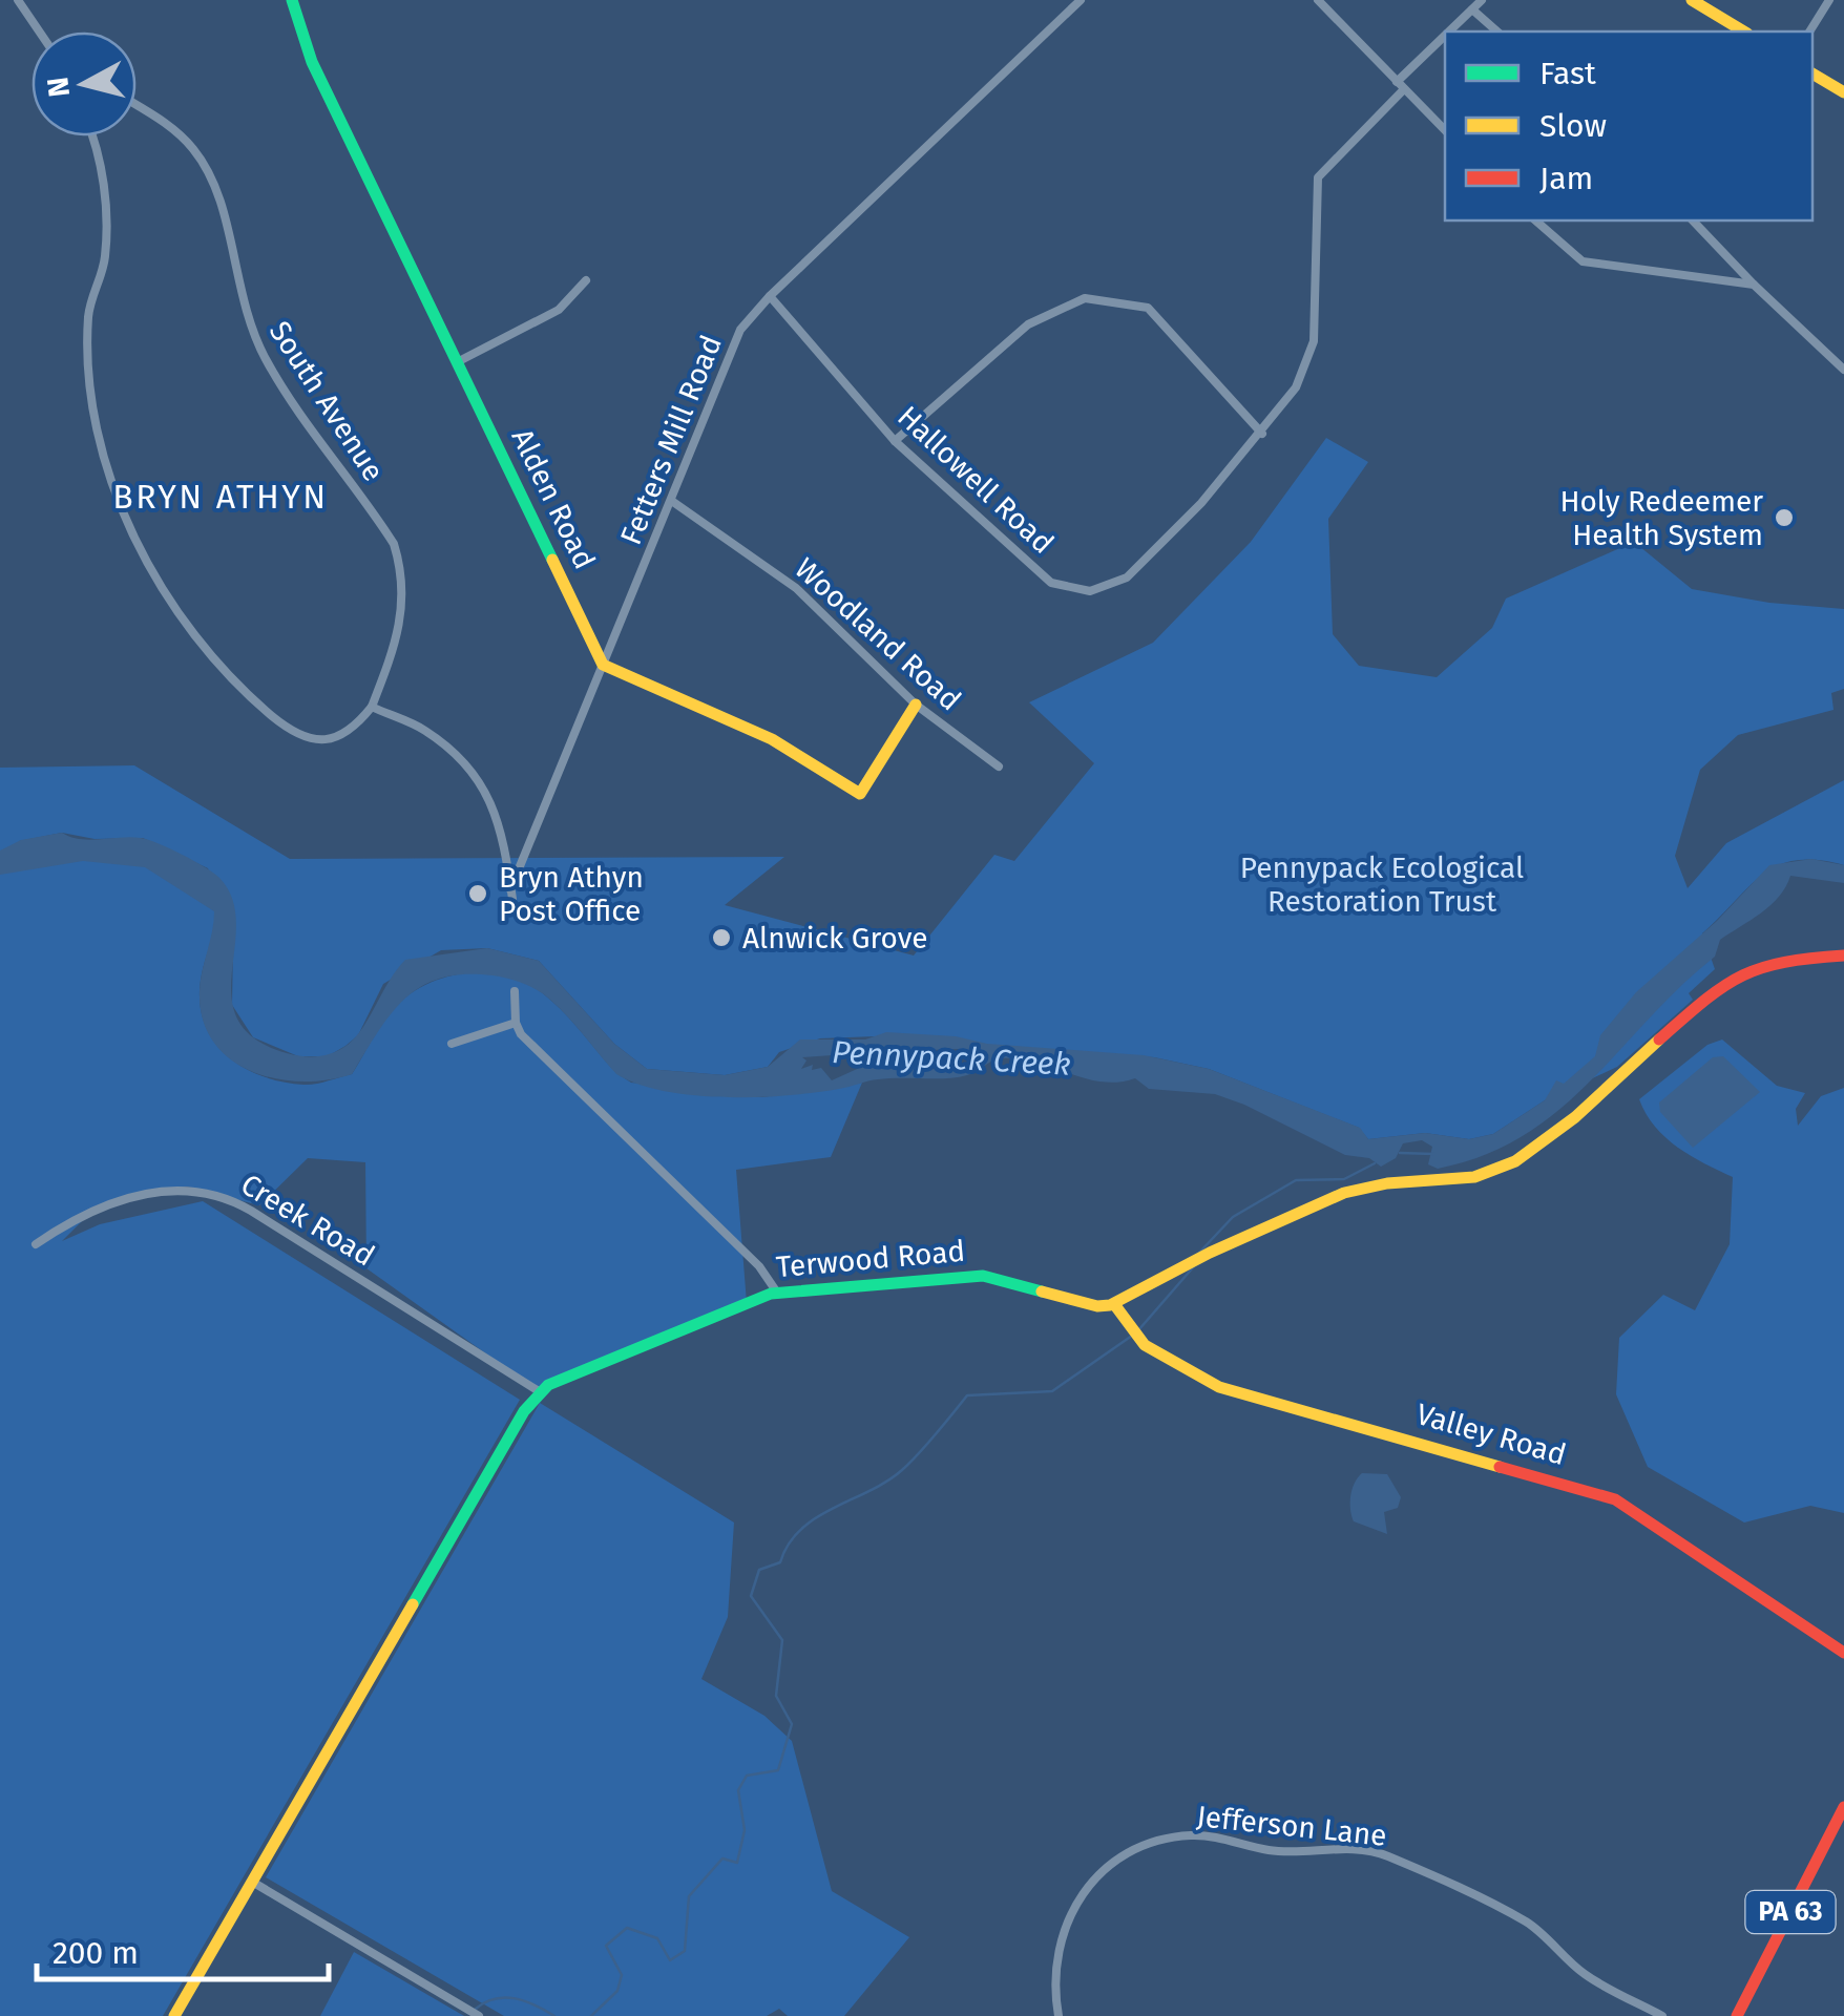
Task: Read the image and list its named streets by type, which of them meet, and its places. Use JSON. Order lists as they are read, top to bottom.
{
  "streets": {
    "street": [
      "South Avenue",
      "Fetters Mill Road",
      "Hallowell Road",
      "Alden Road",
      "Woodland Road",
      "Creek Road",
      "Terwood Road",
      "Valley Road",
      "Jefferson Lane",
      "PA 63"
    ]
  },
  "crossings": [
    ["South Avenue", "Fetters Mill Road"],
    ["Fetters Mill Road", "Hallowell Road"],
    ["Fetters Mill Road", "Alden Road"],
    ["Fetters Mill Road", "Woodland Road"],
    ["Creek Road", "Terwood Road"],
    ["Terwood Road", "Valley Road"]
  ],
  "districts": ["BRYN ATHYN"],
  "water": ["Pennypack Creek"],
  "parks": ["Pennypack Ecological Restoration Trust"],
  "places": ["Holy Redeemer Health System", "Bryn Athyn Post Office", "Alnwick Grove"],
  "legend": ["Fast", "Slow", "Jam"],
  "scale_bar": "200 m",
  "north": "left"
}
